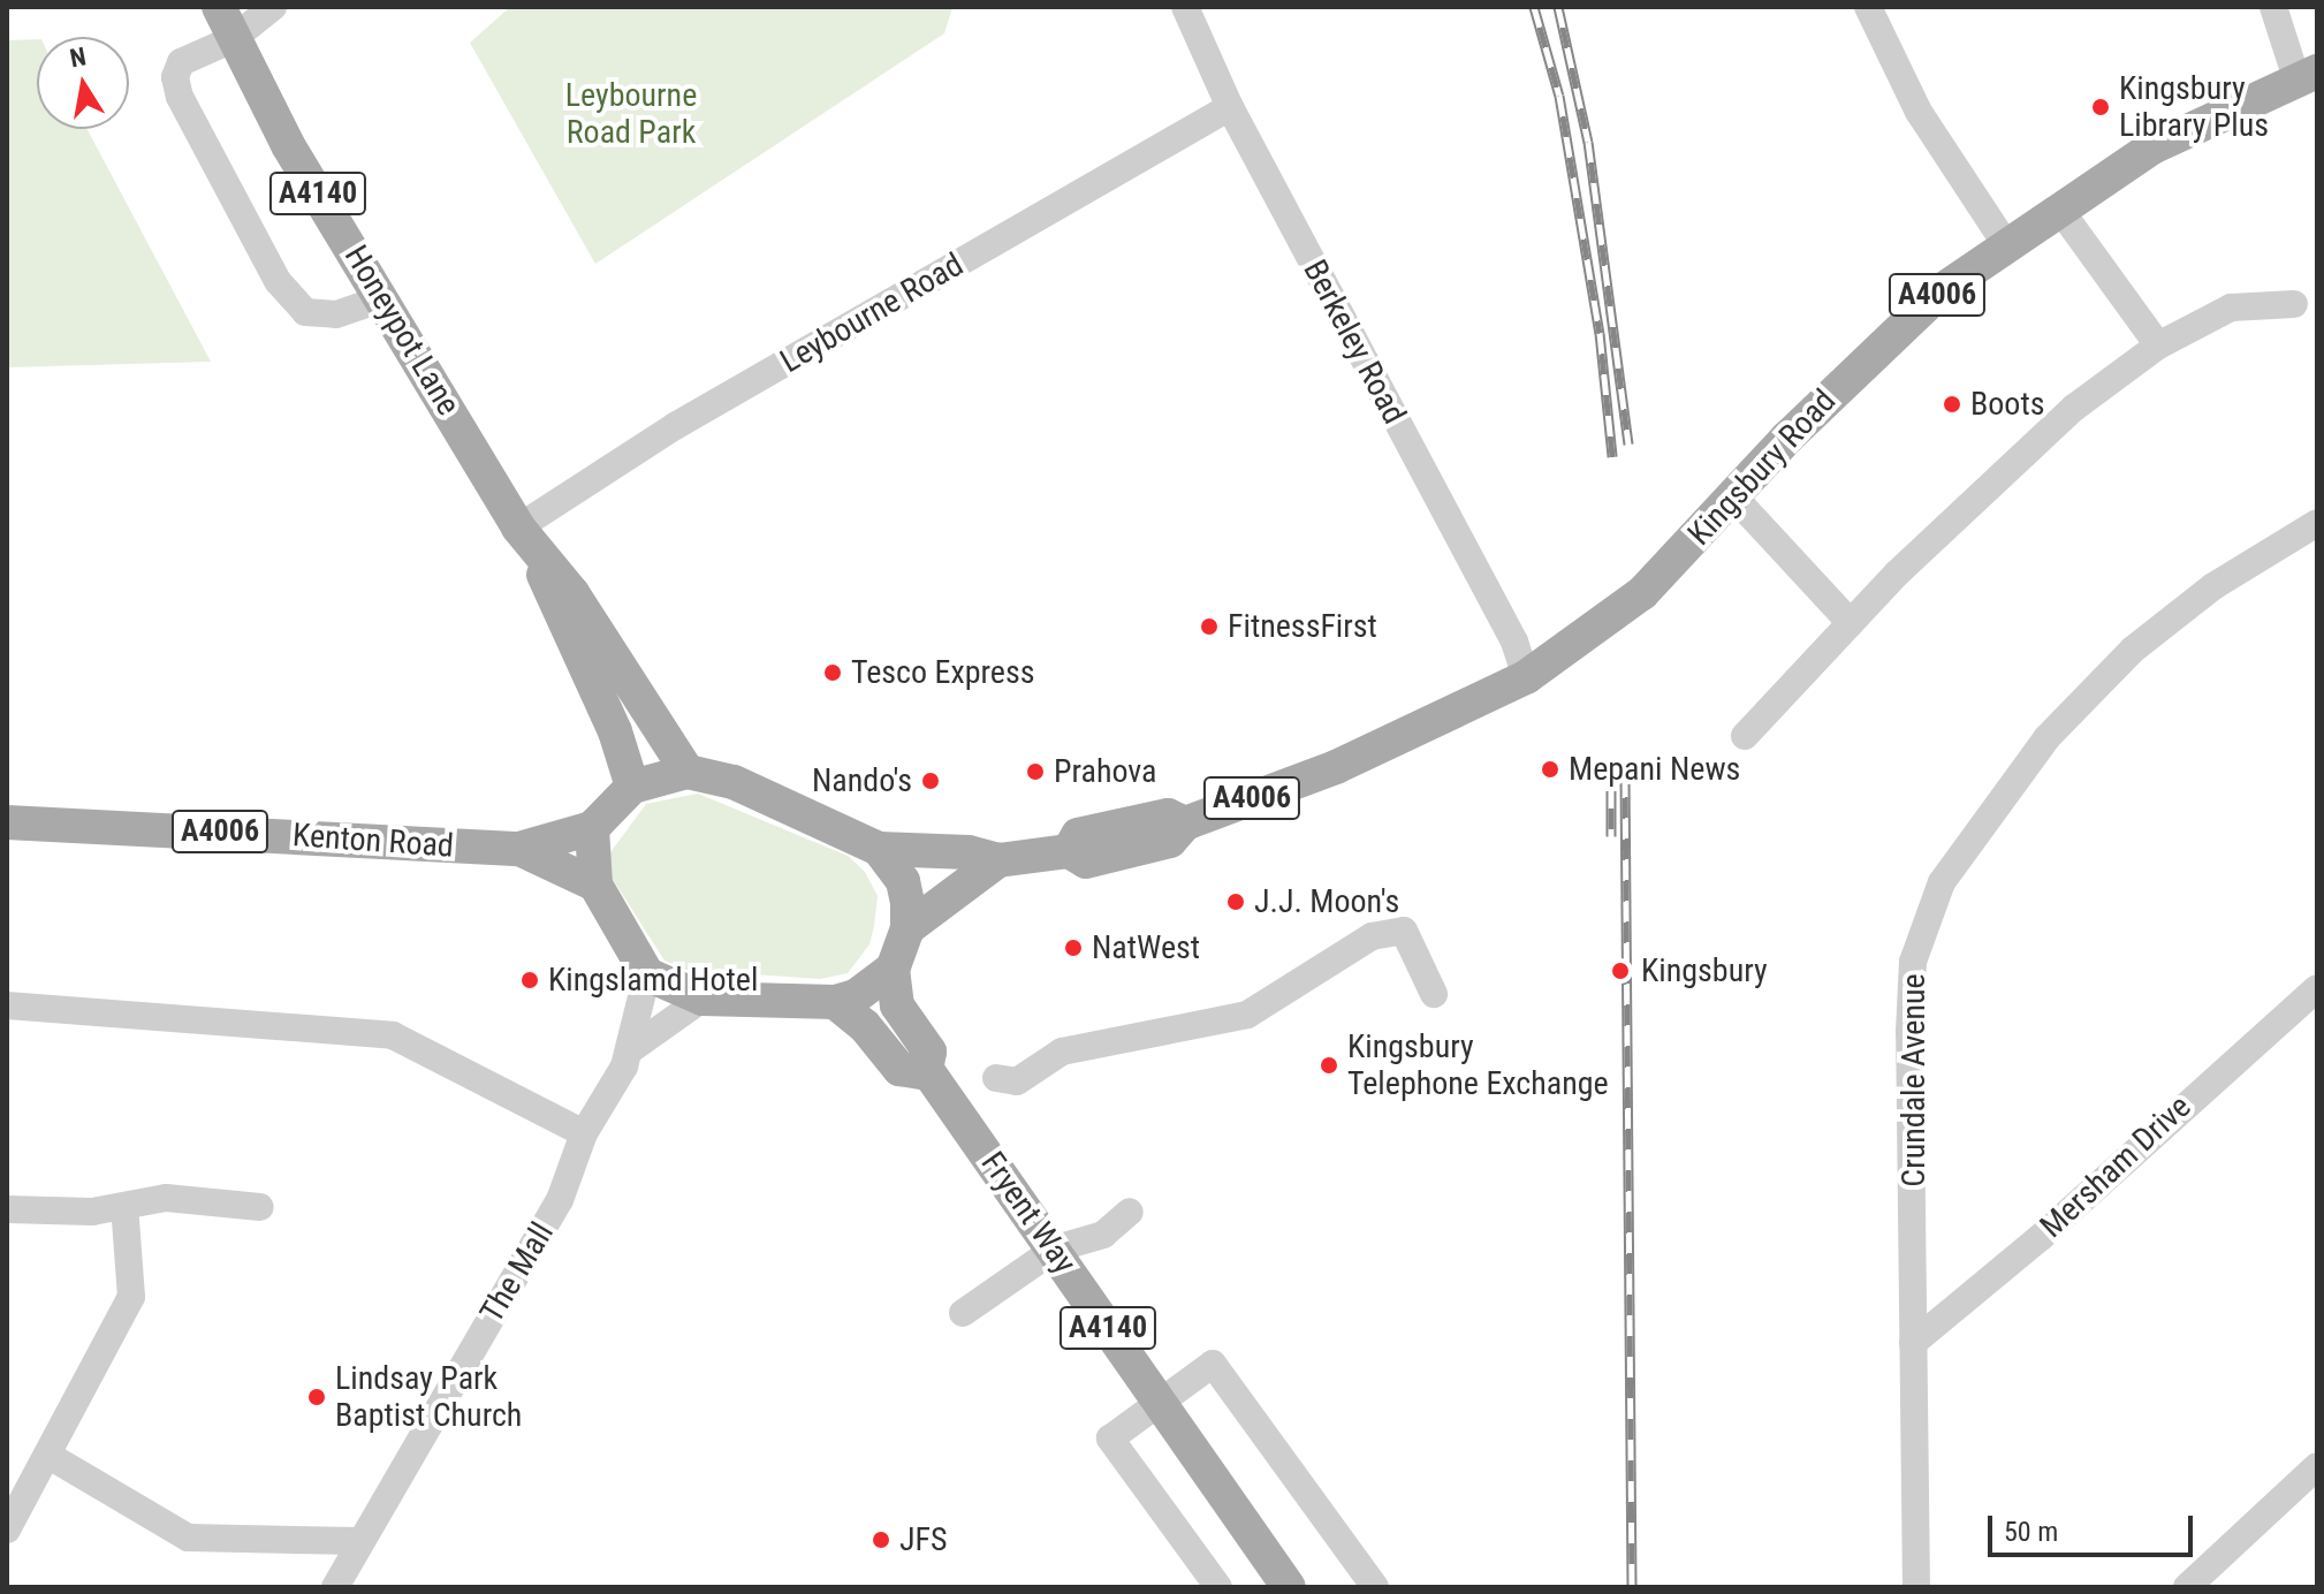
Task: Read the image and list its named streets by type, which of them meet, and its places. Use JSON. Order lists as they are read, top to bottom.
{
  "streets": {
    "main road": [
      "A4140",
      "A4006",
      "Honeypot Lane",
      "Kingsbury Road",
      "Kenton Road",
      "Fryent Way"
    ],
    "street": [
      "Leybourne Road",
      "Berkeley Road",
      "Crundale Avenue",
      "Mersham Drive",
      "The Mall"
    ]
  },
  "crossings": [
    ["Leybourne Road", "Honeypot Lane"],
    ["Leybourne Road", "Berkeley Road"],
    ["Honeypot Lane", "Kingsbury Road"],
    ["Honeypot Lane", "Kenton Road"],
    ["Honeypot Lane", "Fryent Way"],
    ["Honeypot Lane", "The Mall"],
    ["Berkeley Road", "Kingsbury Road"],
    ["Kingsbury Road", "Kenton Road"],
    ["Kingsbury Road", "Fryent Way"],
    ["Kingsbury Road", "The Mall"],
    ["Kenton Road", "Fryent Way"],
    ["Kenton Road", "The Mall"],
    ["Crundale Avenue", "Mersham Drive"],
    ["Fryent Way", "The Mall"]
  ],
  "parks": ["Leybourne Road Park"],
  "places": [
    "Kingsbury Library Plus",
    "Boots",
    "FitnessFirst",
    "Tesco Express",
    "Mepani News",
    "Prahova",
    "Nando's",
    "J.J. Moon's",
    "NatWest",
    "Kingsbury",
    "Kingslamd Hotel",
    "Kingsbury Telephone Exchange",
    "Lindsay Park Baptist Church",
    "JFS"
  ],
  "scale_bar": "50 m",
  "north": "top"
}
